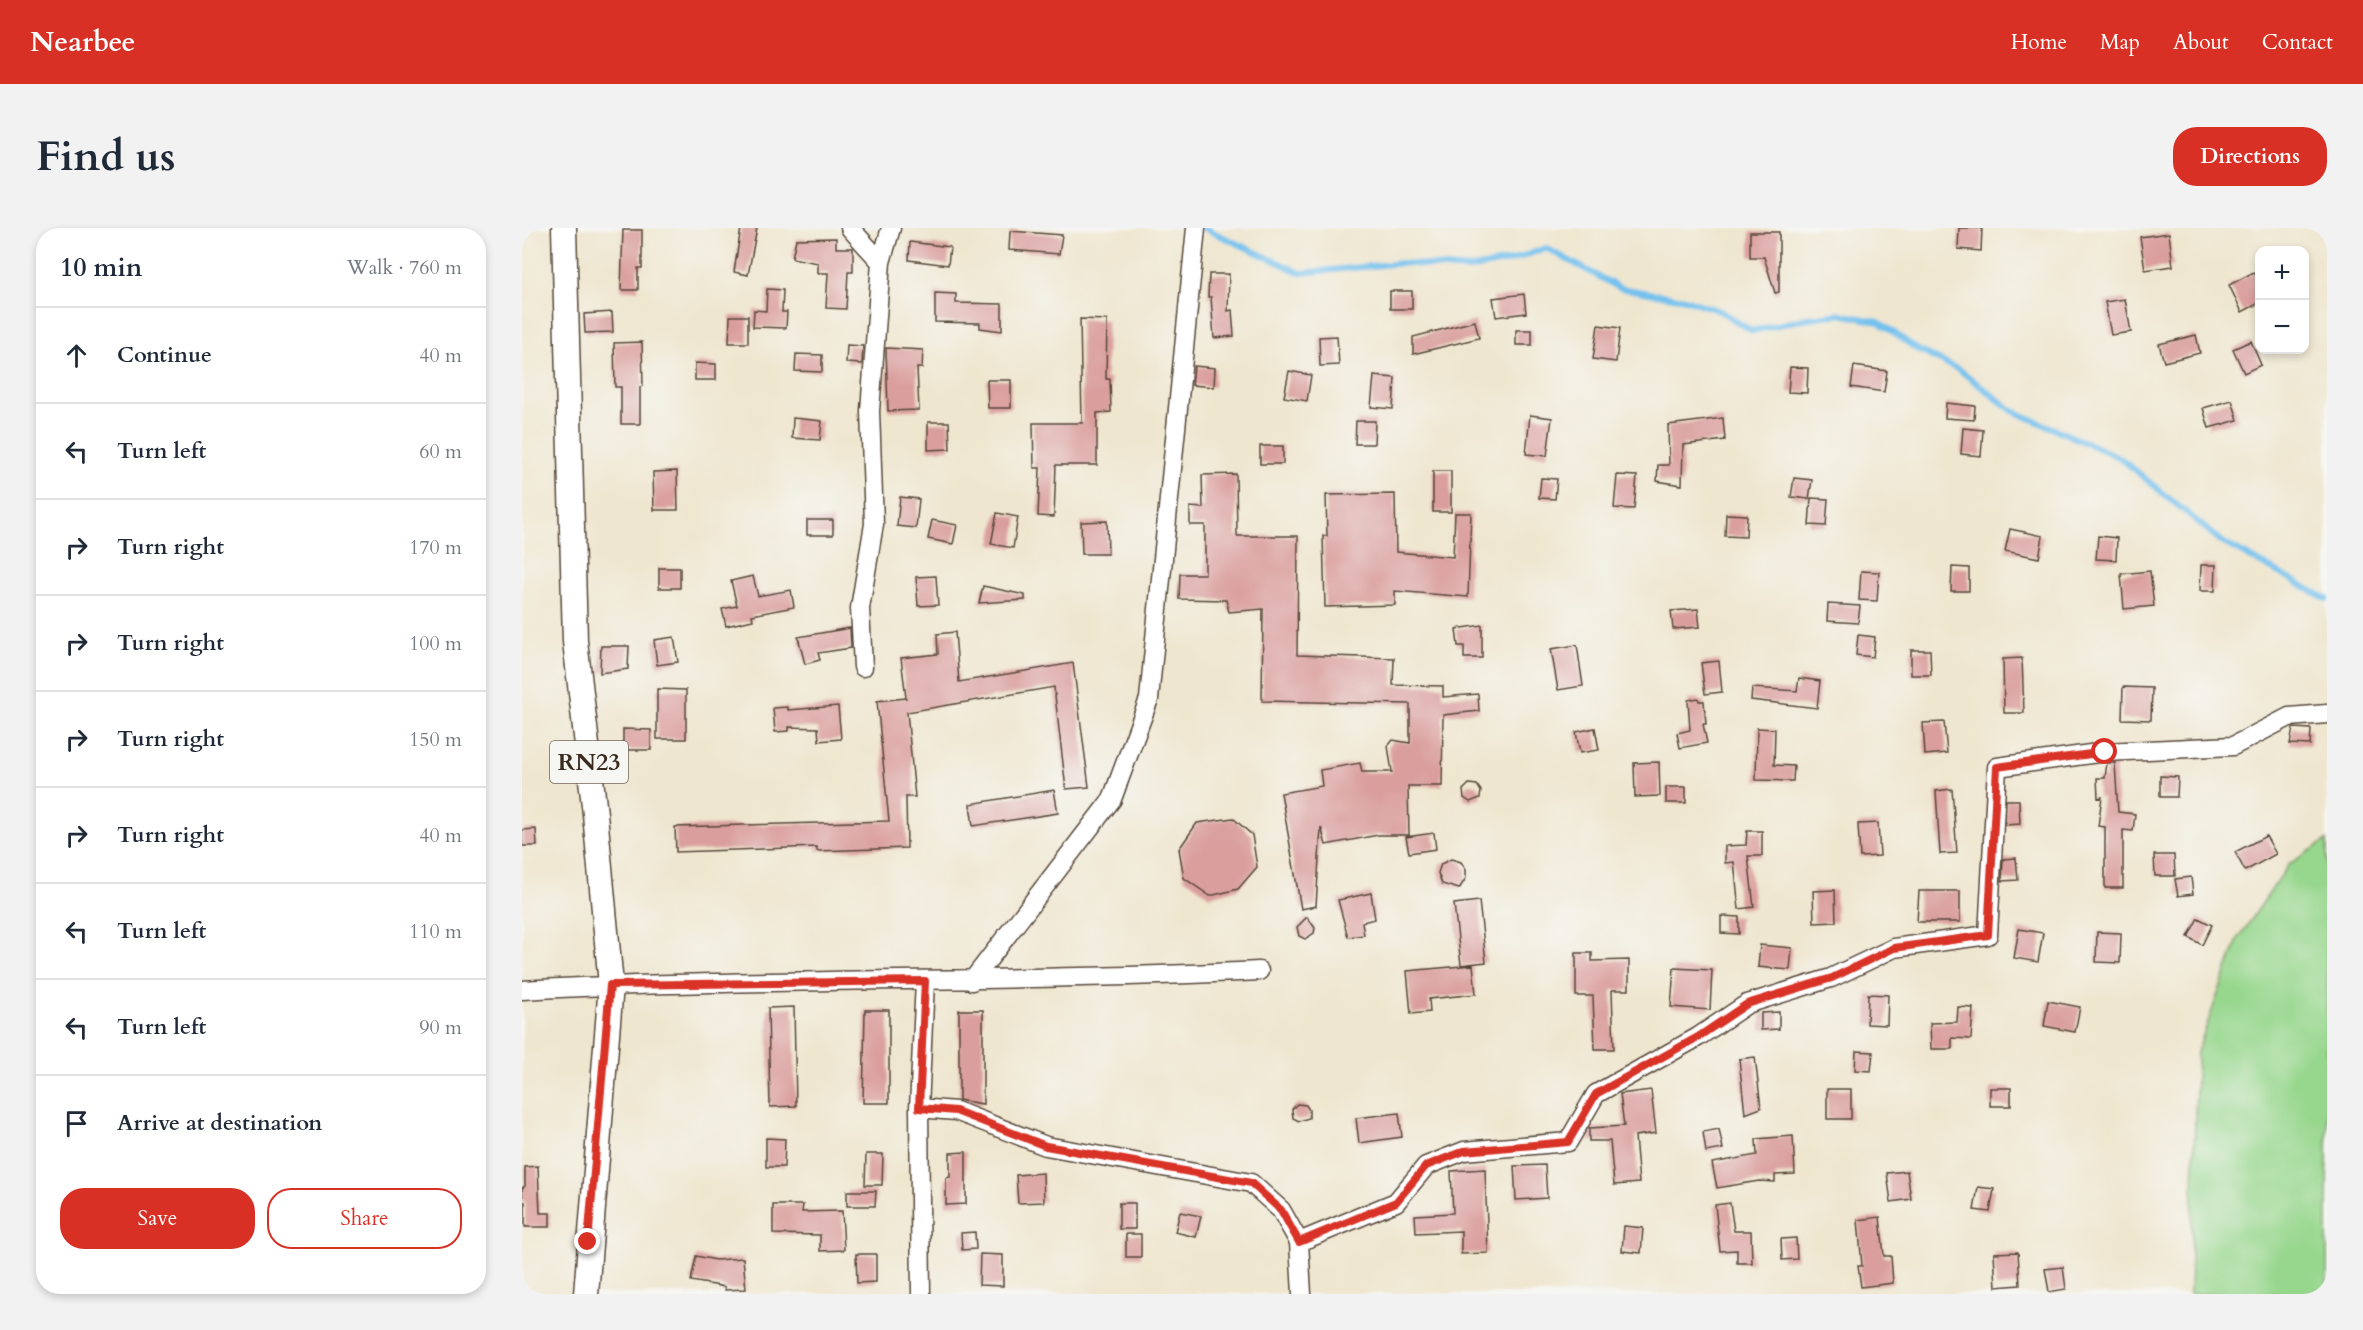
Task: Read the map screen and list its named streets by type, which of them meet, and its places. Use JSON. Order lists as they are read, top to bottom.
{
  "streets": {
    "main road": ["RN23"]
  },
  "page": {
    "header": "Nearbee",
    "nav": [
      "Home",
      "Map",
      "About",
      "Contact"
    ],
    "buttons": [
      "Directions",
      ["Save", "Share"]
    ],
    "title": "Find us",
    "heading": ["10 min", "Walk · 760 m"],
    "map_buttons": ["+", "−"],
    "list": [
      ["Continue", "40 m"],
      ["Turn left", "60 m"],
      ["Turn right", "170 m"],
      ["Turn right", "100 m"],
      ["Turn right", "150 m"],
      ["Turn right", "40 m"],
      ["Turn left", "110 m"],
      ["Turn left", "90 m"],
      "Arrive at destination"
    ]
  }
}
